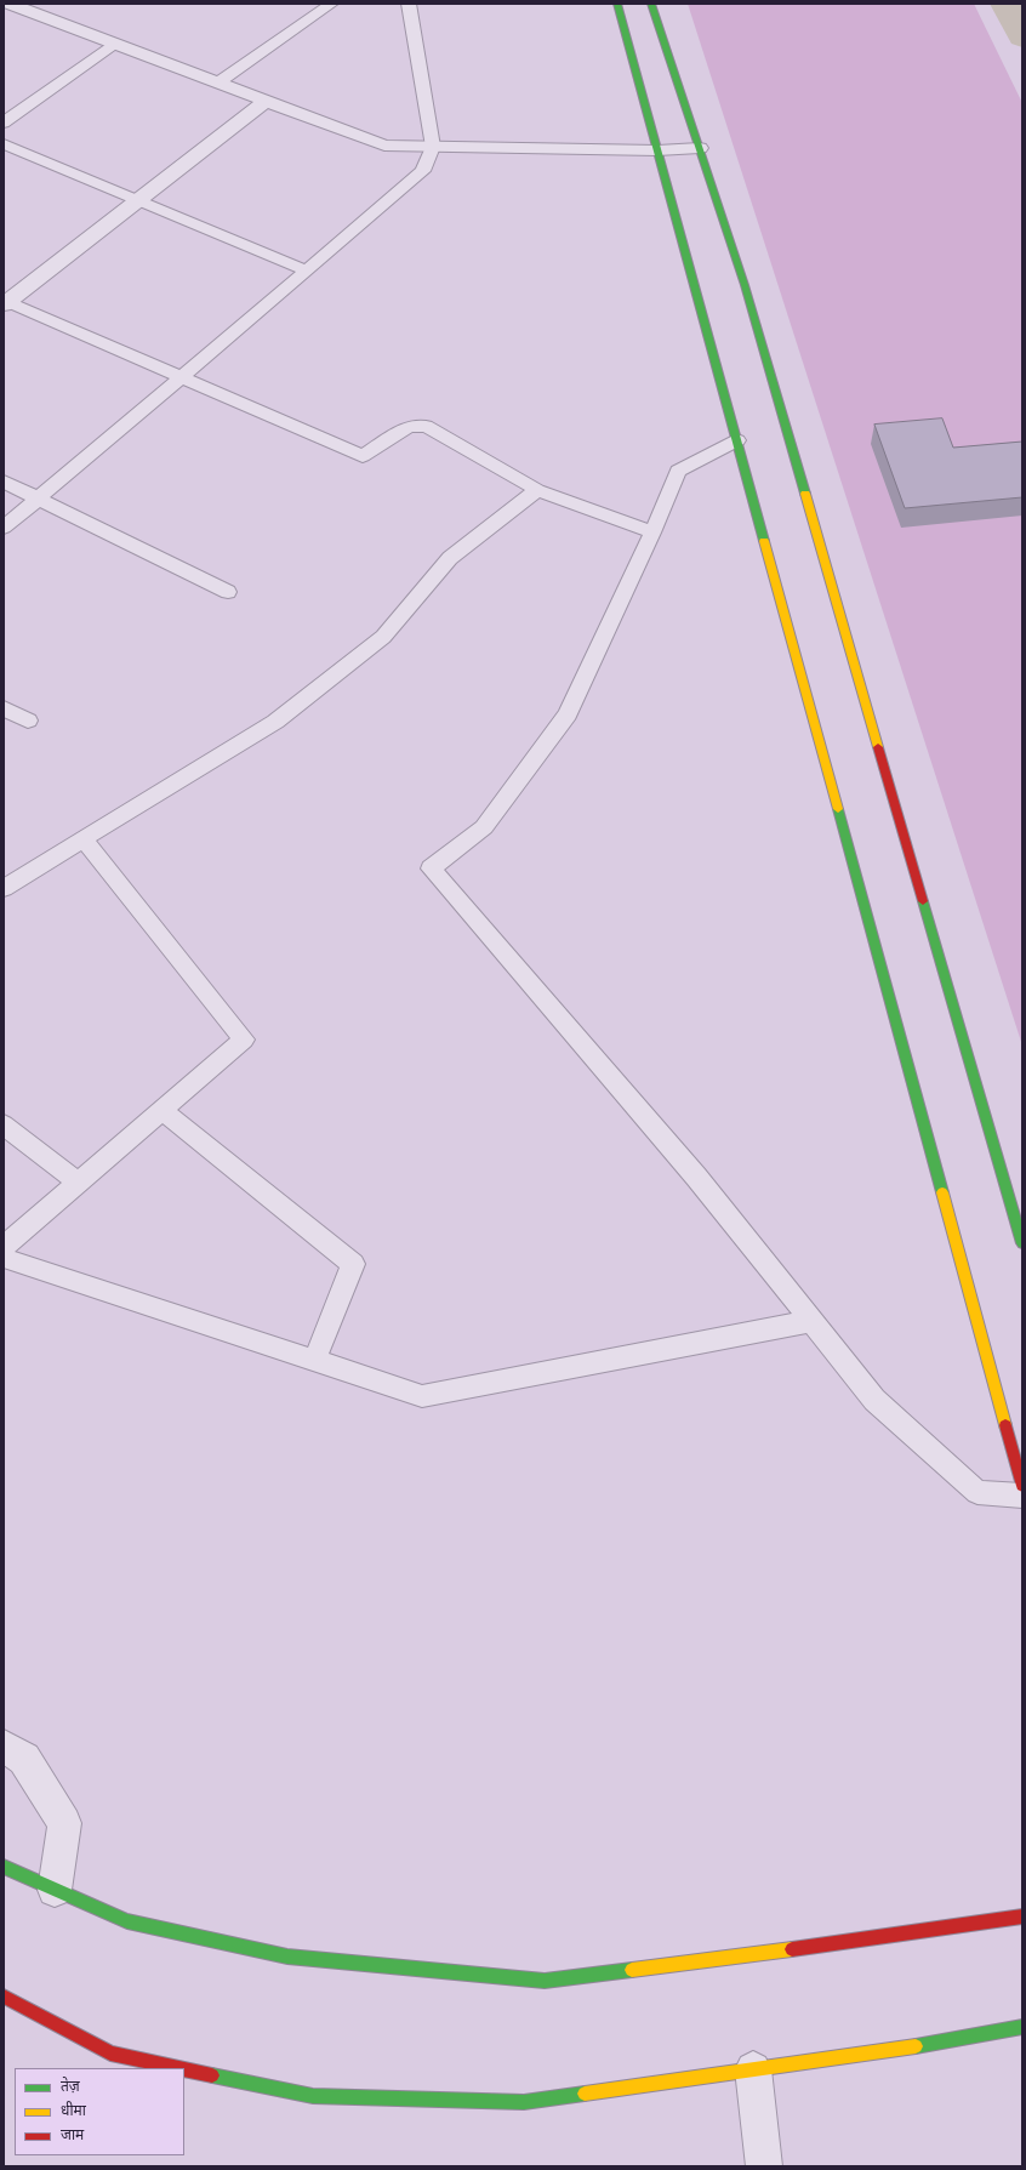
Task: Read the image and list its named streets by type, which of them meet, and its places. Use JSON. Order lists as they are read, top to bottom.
{
  "legend": ["तेज़", "धीमा", "जाम"]
}
